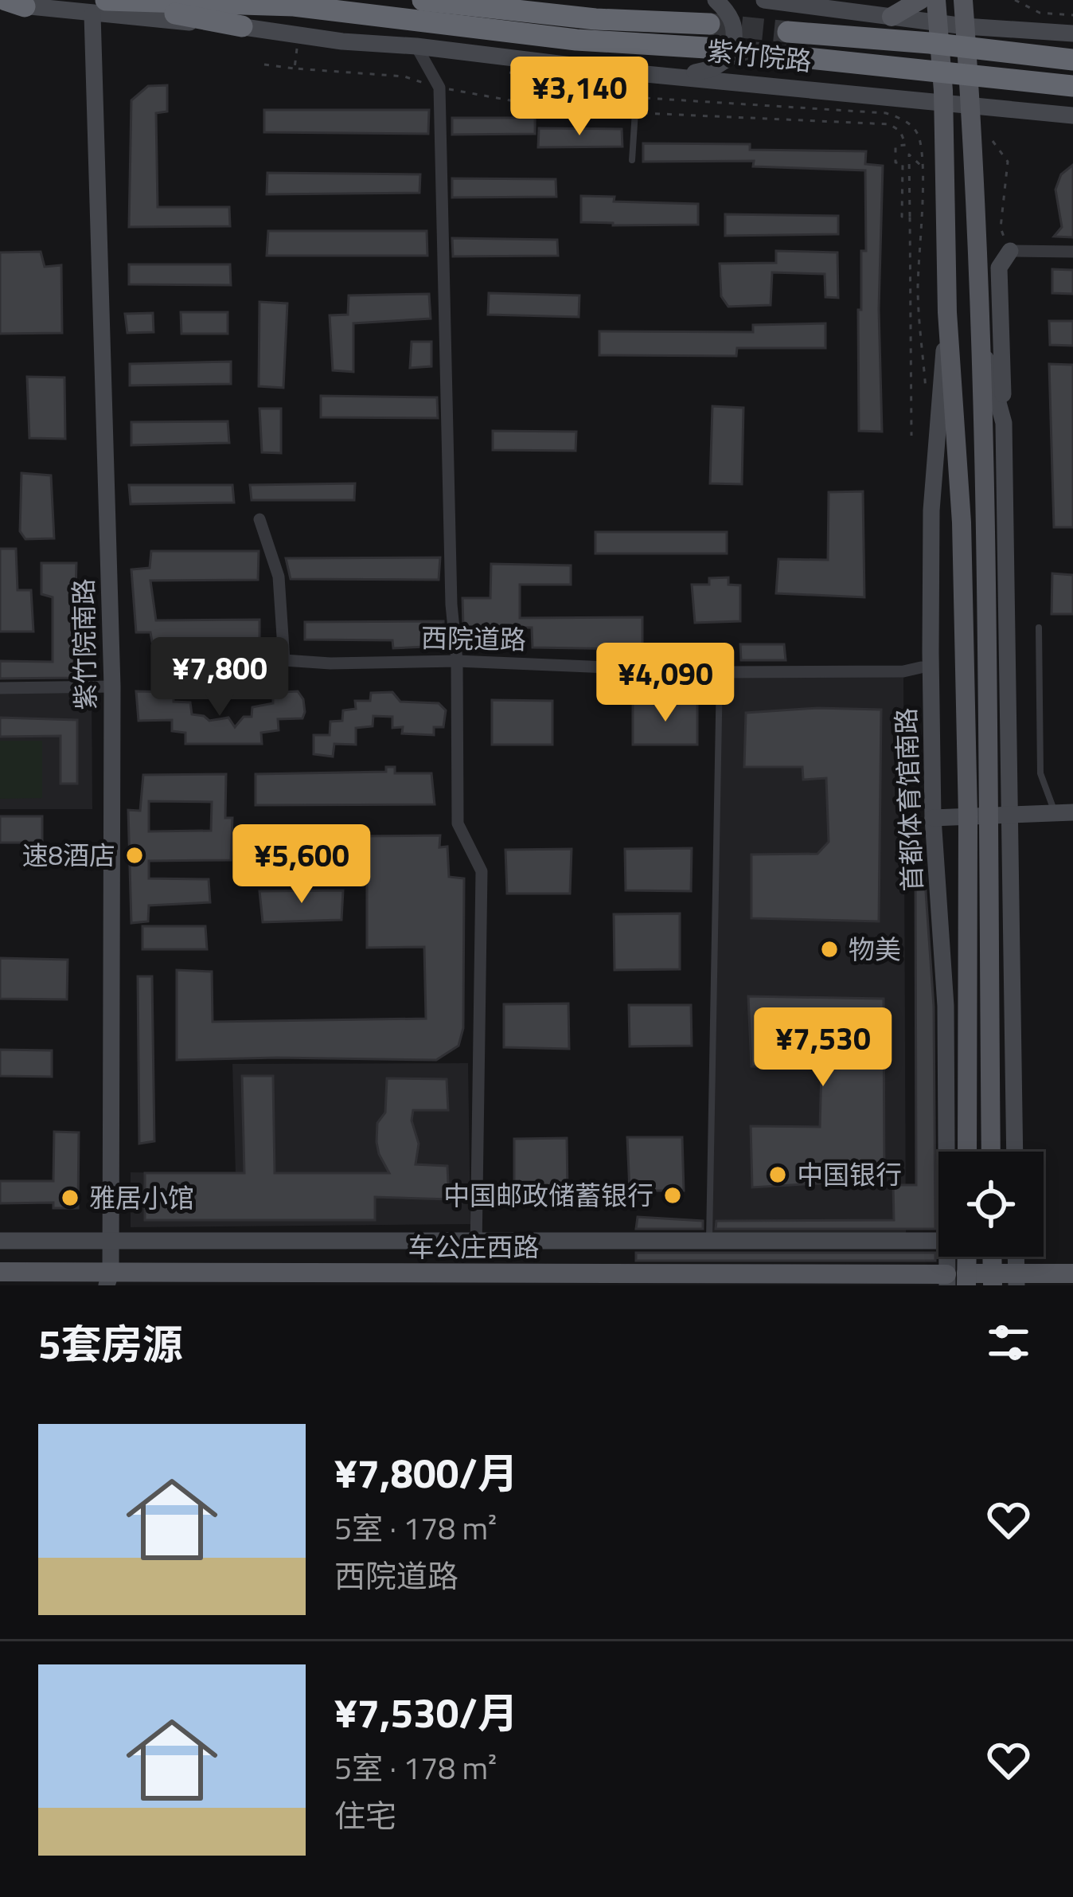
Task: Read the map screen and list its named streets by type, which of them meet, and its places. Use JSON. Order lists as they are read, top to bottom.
{
  "streets": {
    "highway": ["紫竹院路"],
    "main road": ["首都体育馆南路", "车公庄西路"],
    "street": ["西院道路", "紫竹院南路"]
  },
  "crossings": [
    ["紫竹院路", "紫竹院南路"],
    ["紫竹院路", "首都体育馆南路"],
    ["紫竹院南路", "车公庄西路"]
  ],
  "places": [
    "速8酒店",
    "物美",
    "中国银行",
    "中国邮政储蓄银行",
    "雅居小馆"
  ],
  "page": {
    "price": [
      "¥3,140",
      "¥7,800",
      "¥4,090",
      "¥5,600",
      "¥7,530"
    ],
    "heading": "5套房源",
    "list": [
      {
        "name": "¥7,800/月",
        "note": "5室 · 178 m² · 西院道路"
      },
      {
        "name": "¥7,530/月",
        "note": "5室 · 178 m² · 住宅"
      }
    ]
  }
}
